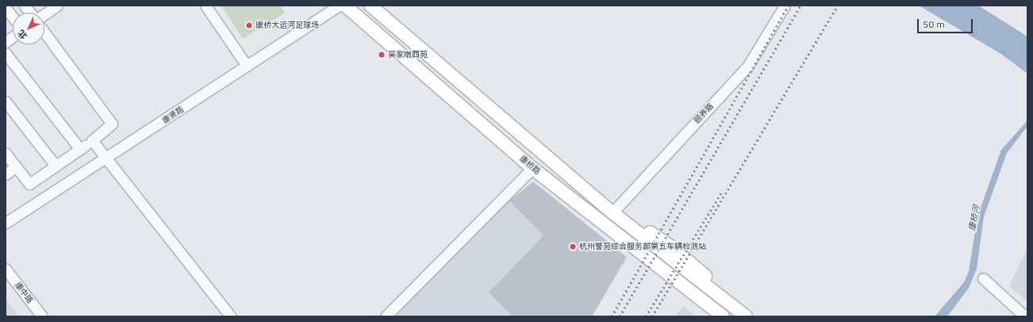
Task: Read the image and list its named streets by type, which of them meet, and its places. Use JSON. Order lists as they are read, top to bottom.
{
  "streets": {
    "main road": ["康桥路"],
    "street": ["颐养路", "康贤路", "康中路"]
  },
  "crossings": [
    ["颐养路", "康桥路"]
  ],
  "water": ["康桥河"],
  "places": ["康桥大运河足球场", "吴家墩西苑", "杭州警苑综合服务部第五车辆检测站"],
  "scale_bar": "50 m",
  "north": "bottom left"
}
